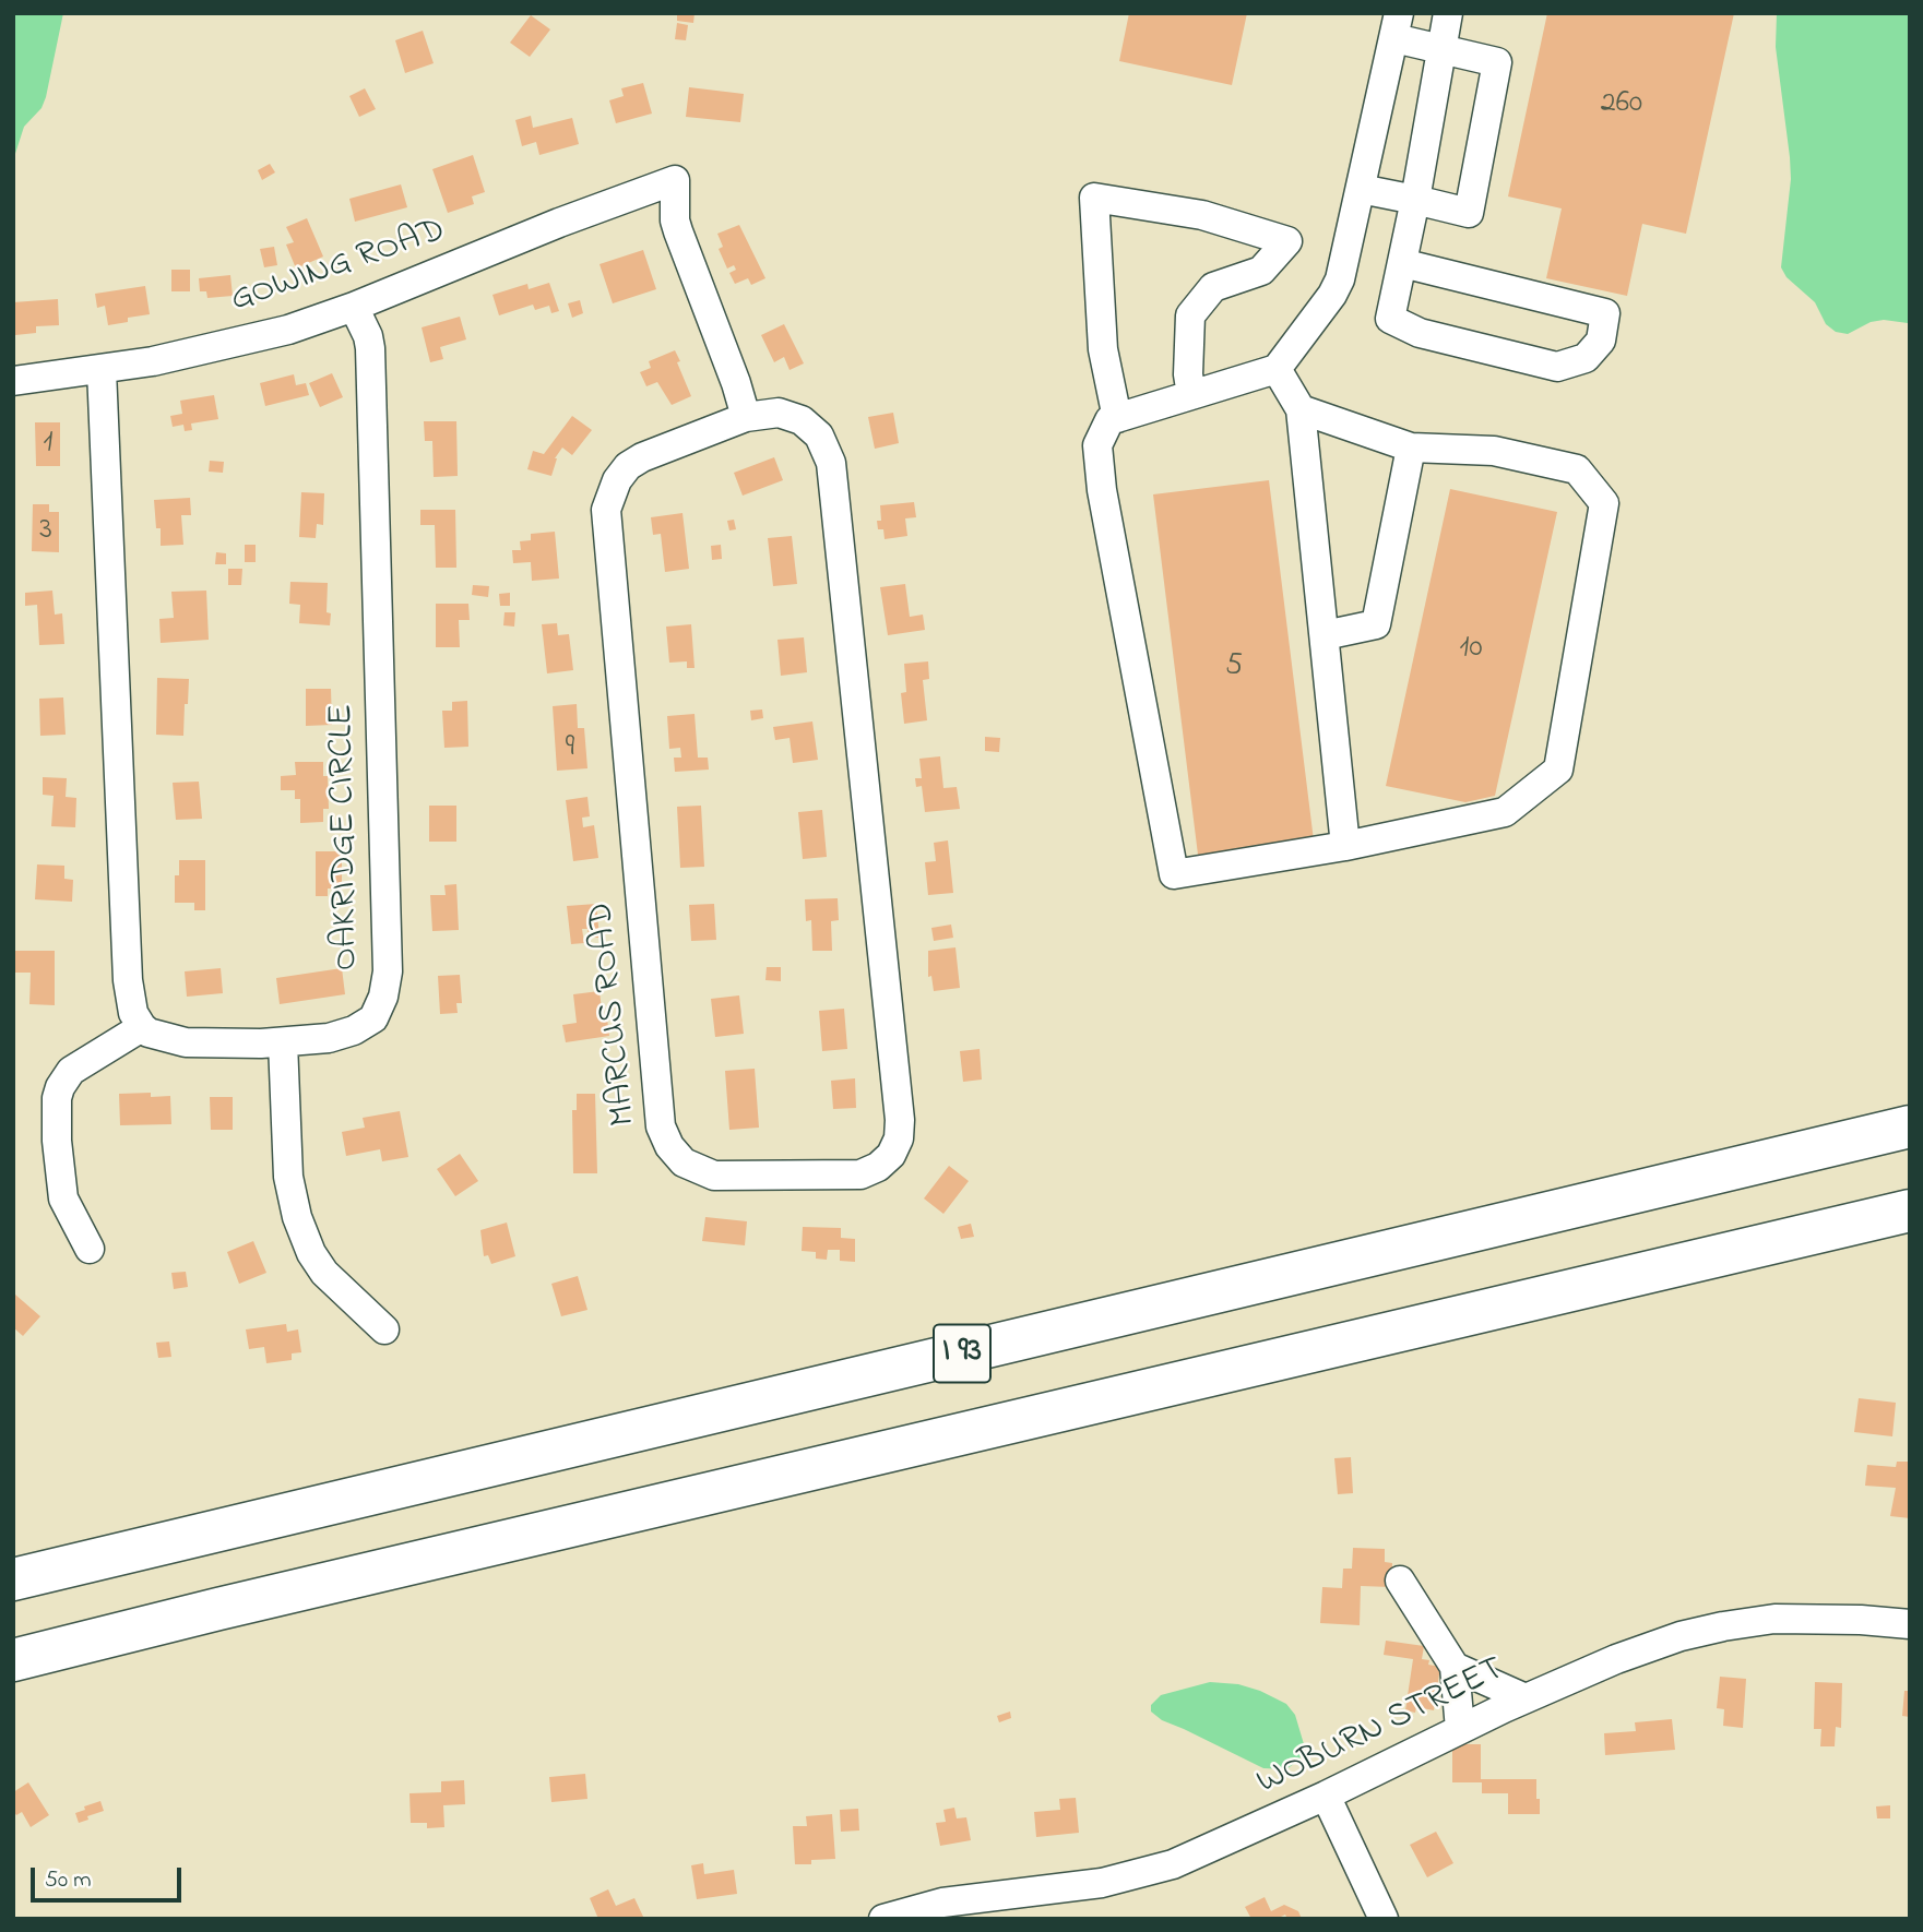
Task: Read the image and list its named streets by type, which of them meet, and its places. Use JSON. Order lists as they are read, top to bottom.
{
  "streets": {
    "highway": ["I 93"],
    "street": [
      "GOWING ROAD",
      "OAKRIDGE CIRCLE",
      "MARCUS ROAD",
      "WOBURN STREET"
    ]
  },
  "crossings": [
    ["GOWING ROAD", "OAKRIDGE CIRCLE"],
    ["GOWING ROAD", "MARCUS ROAD"]
  ],
  "house_numbers": [
    "260",
    "1",
    "3",
    "10",
    "5",
    "9"
  ],
  "scale_bar": "50 m"
}
